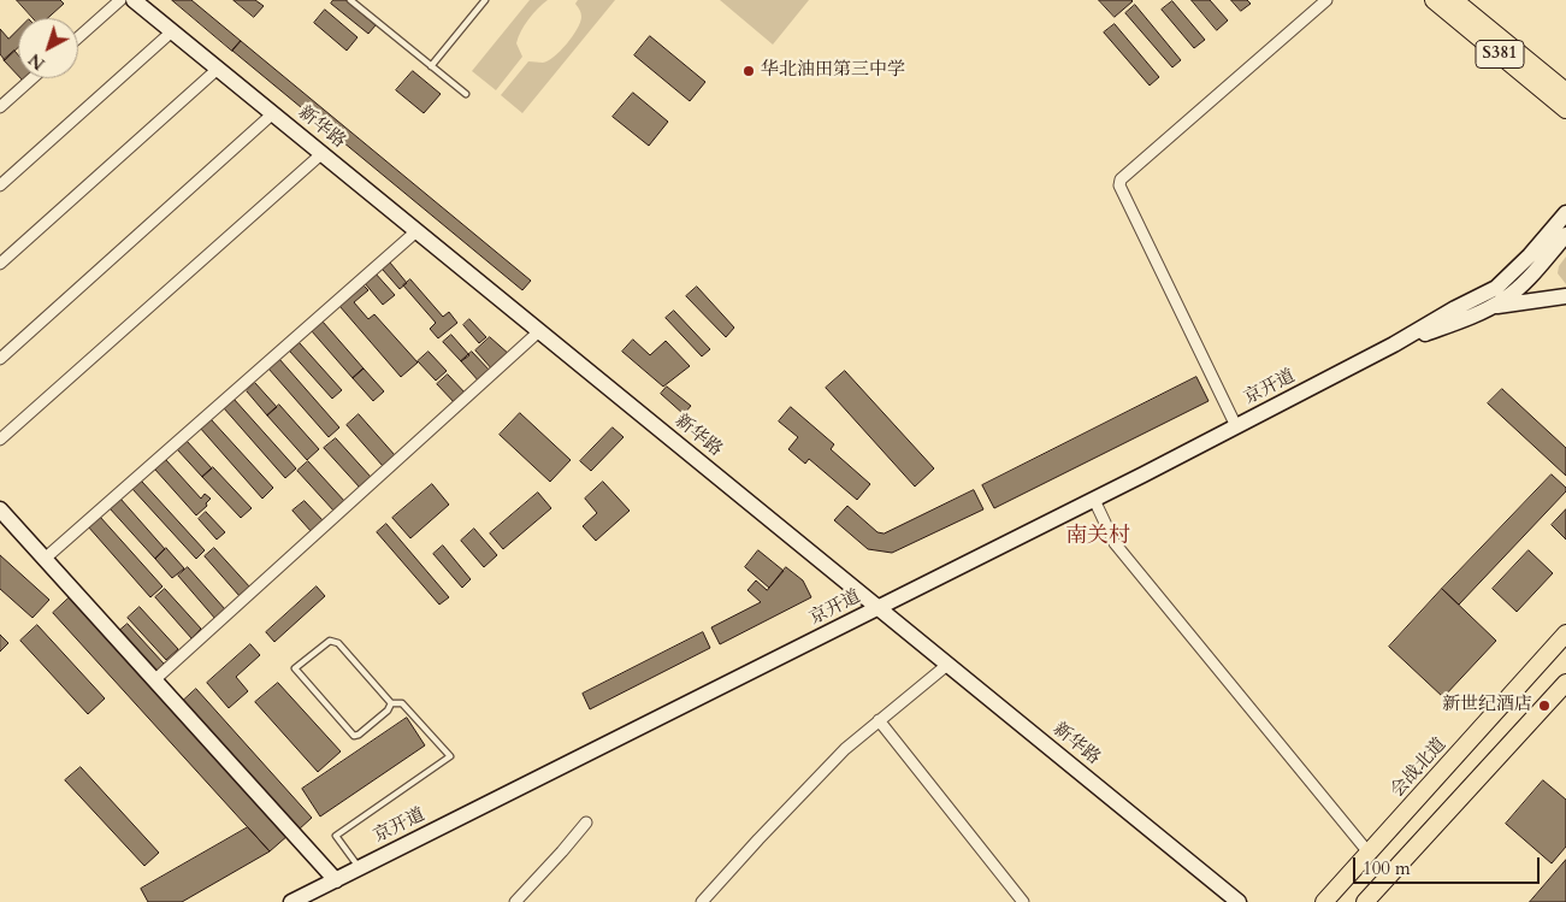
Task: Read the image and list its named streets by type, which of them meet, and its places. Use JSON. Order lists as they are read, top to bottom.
{
  "streets": {
    "main road": [
      "S381",
      "新华路",
      "京开道",
      "会战北道"
    ]
  },
  "crossings": [
    ["新华路", "京开道"]
  ],
  "districts": ["南关村"],
  "places": ["华北油田第三中学", "新世纪酒店"],
  "scale_bar": "100 m",
  "north": "bottom left"
}
